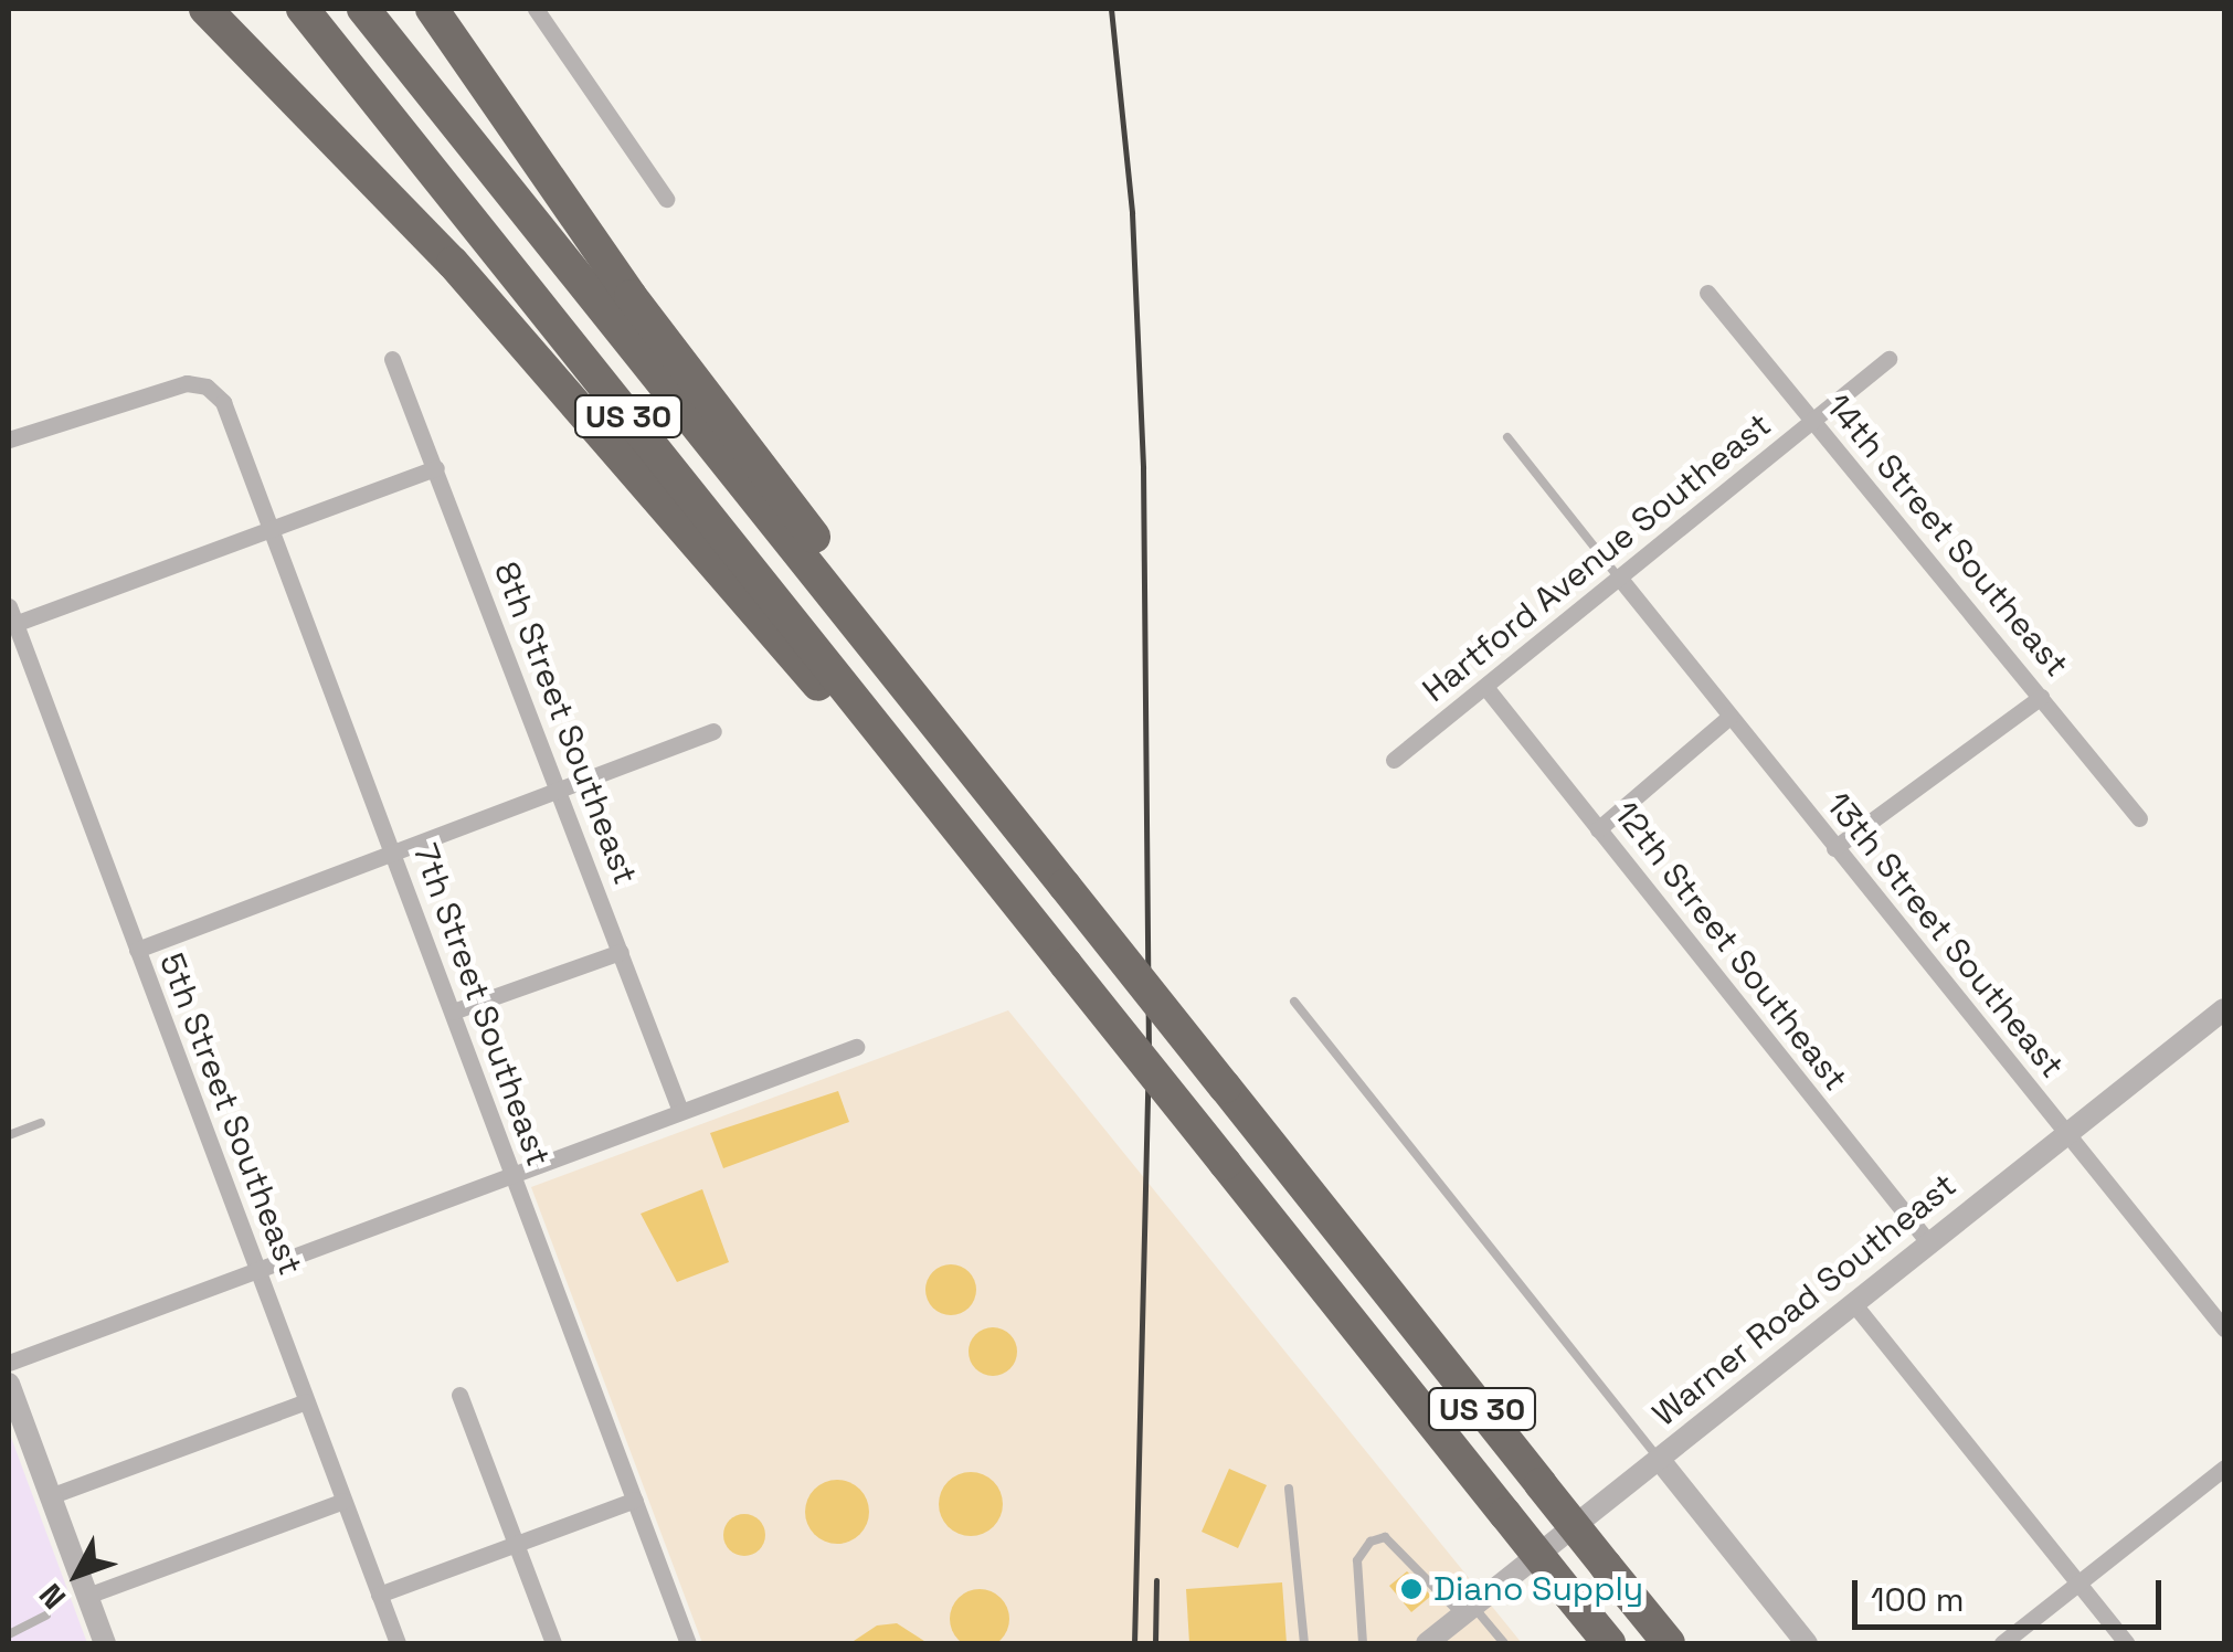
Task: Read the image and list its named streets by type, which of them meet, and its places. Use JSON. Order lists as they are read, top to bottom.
{
  "streets": {
    "highway": ["US 30"],
    "street": [
      "14th Street Southeast",
      "Hartford Avenue Southeast",
      "8th Street Southeast",
      "13th Street Southeast",
      "12th Street Southeast",
      "7th Street Southeast",
      "5th Street Southeast",
      "Warner Road Southeast"
    ]
  },
  "crossings": [
    ["14th Street Southeast", "Hartford Avenue Southeast"],
    ["Hartford Avenue Southeast", "13th Street Southeast"],
    ["Hartford Avenue Southeast", "12th Street Southeast"],
    ["13th Street Southeast", "Warner Road Southeast"],
    ["12th Street Southeast", "Warner Road Southeast"]
  ],
  "places": ["Diano Supply"],
  "scale_bar": "100 m",
  "north": "bottom left"
}
